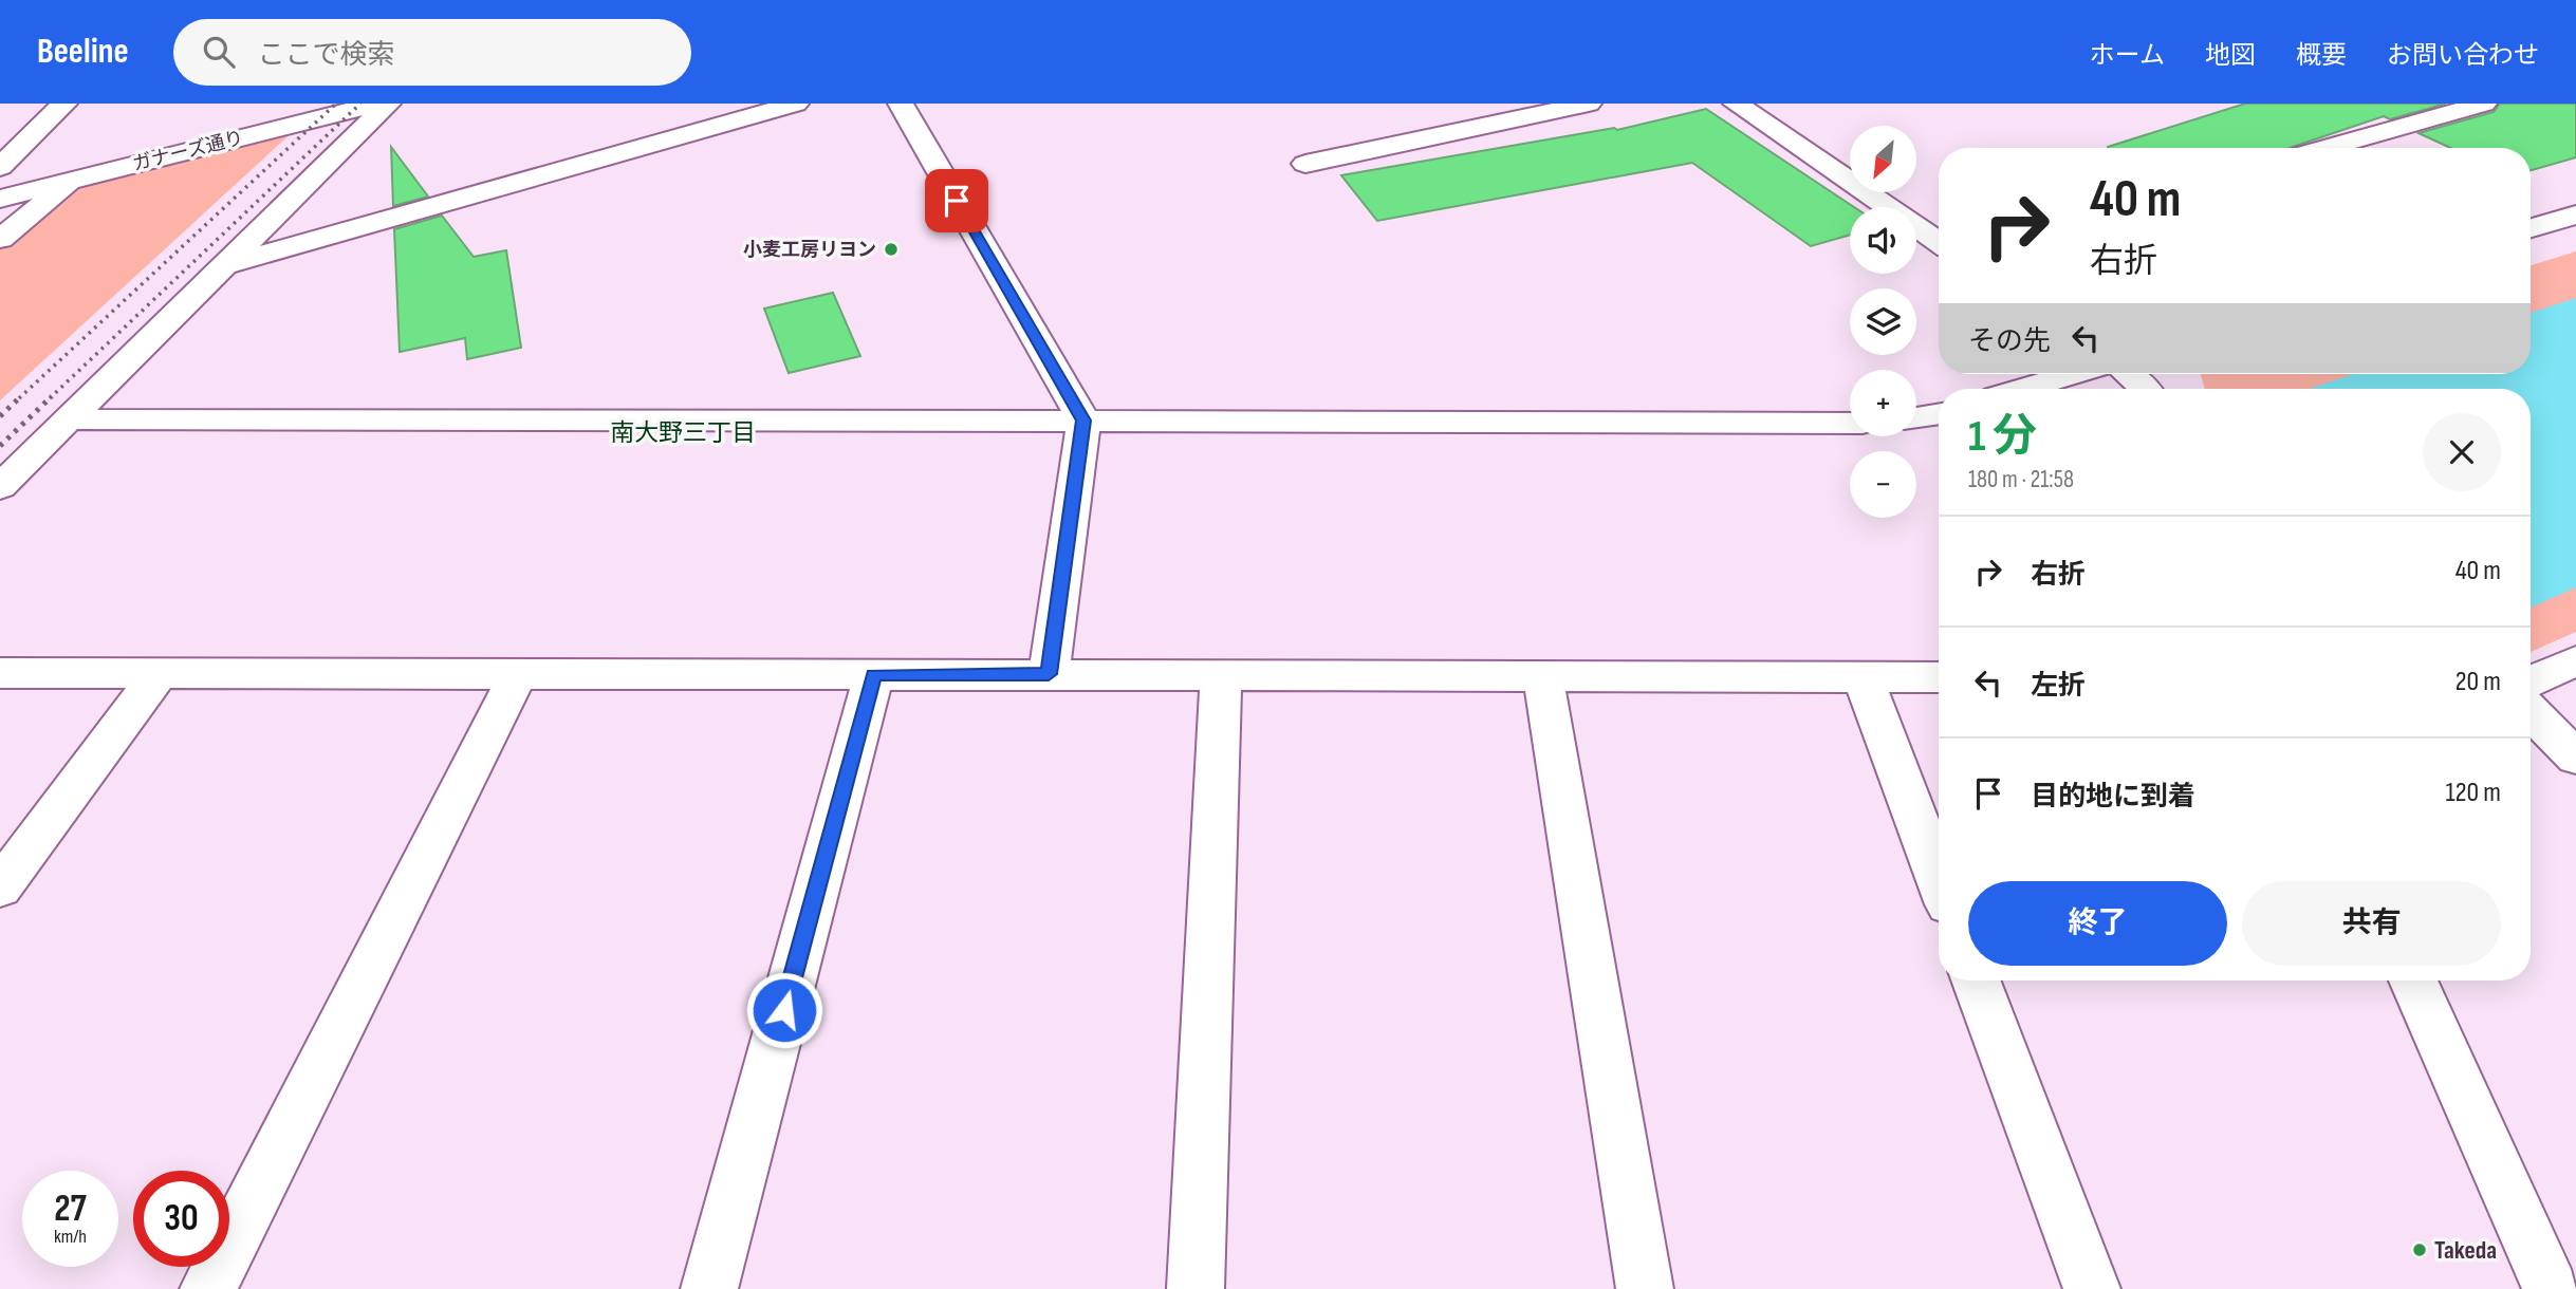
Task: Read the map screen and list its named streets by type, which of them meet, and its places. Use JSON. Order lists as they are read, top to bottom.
{
  "streets": {
    "street": ["ガナーズ通り"]
  },
  "districts": ["南大野三丁目"],
  "places": ["小麦工房リヨン", "Takeda"],
  "north": "bottom left",
  "page": {
    "header": "Beeline",
    "search": "ここで検索",
    "nav": [
      "ホーム",
      "地図",
      "概要",
      "お問い合わせ"
    ],
    "map_buttons": ["+", "−"],
    "turn": ["40 m", "右折"],
    "then": "その先",
    "heading": ["1 分", "180 m · 21:58"],
    "list": [
      {
        "name": "右折",
        "value": "40 m"
      },
      {
        "name": "左折",
        "value": "20 m"
      },
      {
        "name": "目的地に到着",
        "value": "120 m"
      }
    ],
    "buttons": ["終了", "共有"],
    "speed": "27 km/h",
    "limit": "30"
  }
}
